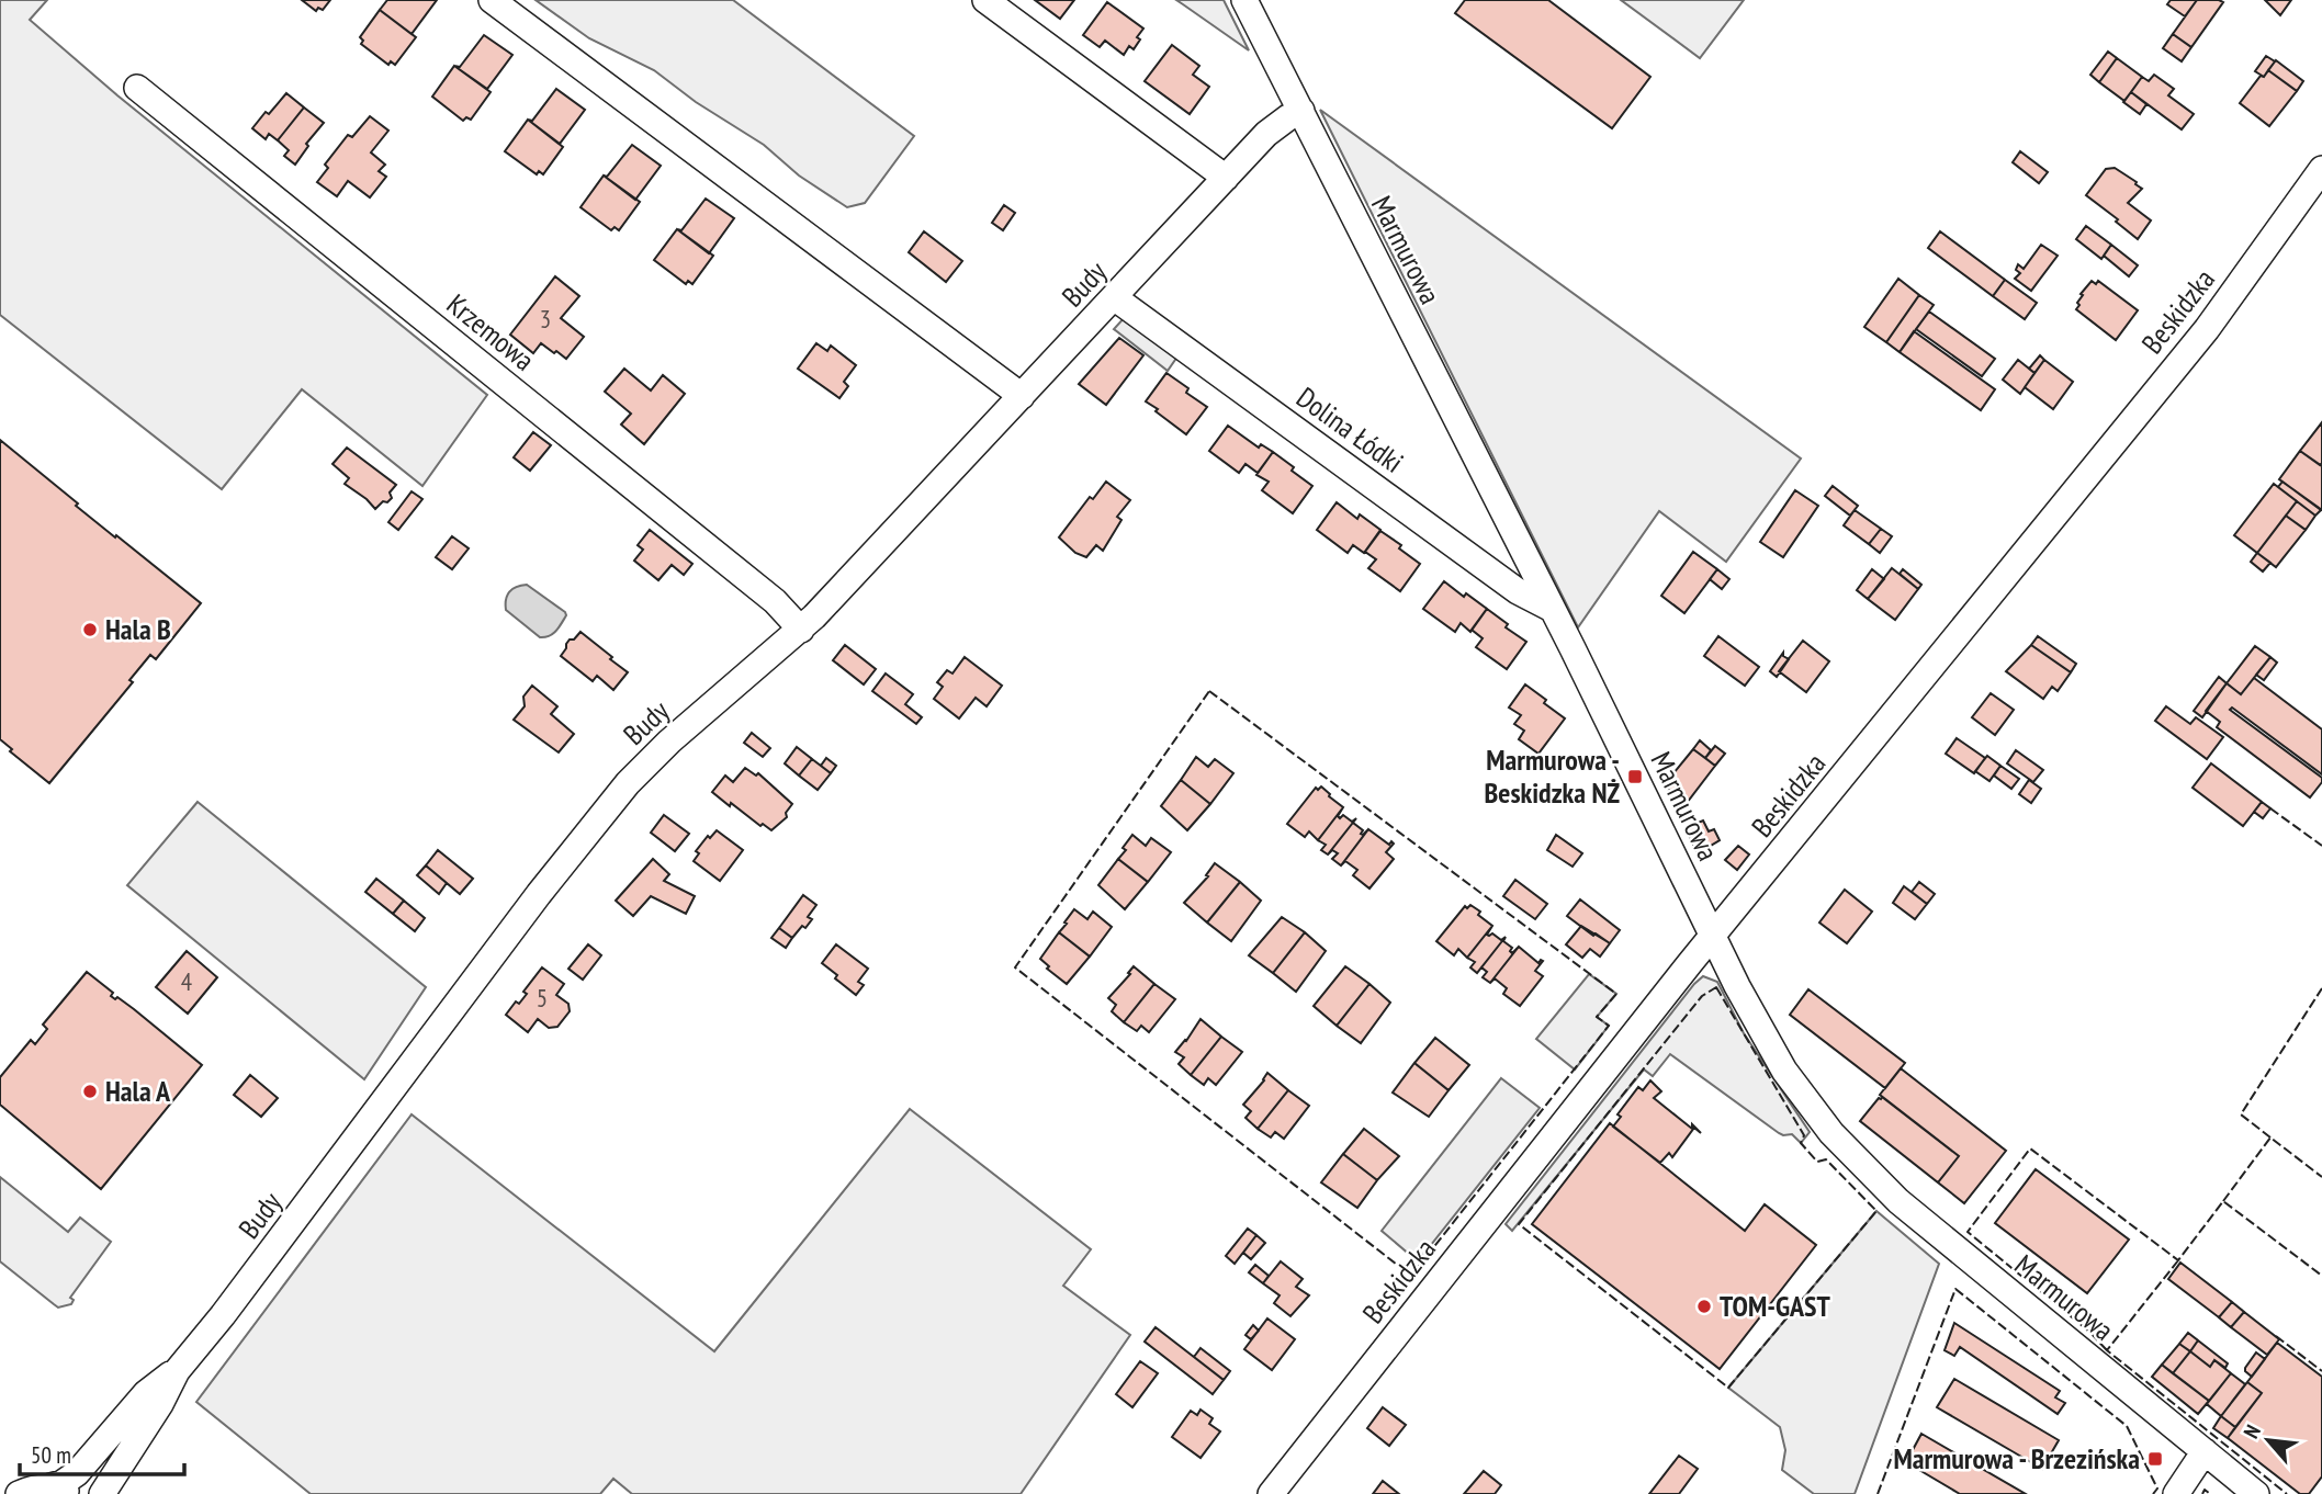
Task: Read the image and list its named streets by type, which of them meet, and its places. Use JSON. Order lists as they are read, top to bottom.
{
  "streets": {
    "street": [
      "Marmurowa",
      "Budy",
      "Beskidzka",
      "Krzemowa",
      "Dolina Łódki"
    ]
  },
  "crossings": [
    ["Marmurowa", "Budy"],
    ["Marmurowa", "Beskidzka"],
    ["Marmurowa", "Dolina Łódki"],
    ["Budy", "Krzemowa"],
    ["Budy", "Dolina Łódki"]
  ],
  "places": {
    "other": ["Hala B", "Hala A", "TOM-GAST"],
    "transit": ["Marmurowa - Beskidzka NŻ", "Marmurowa - Brzezińska"]
  },
  "house_numbers": ["3", "4", "5"],
  "scale_bar": "50 m",
  "north": "top left"
}
